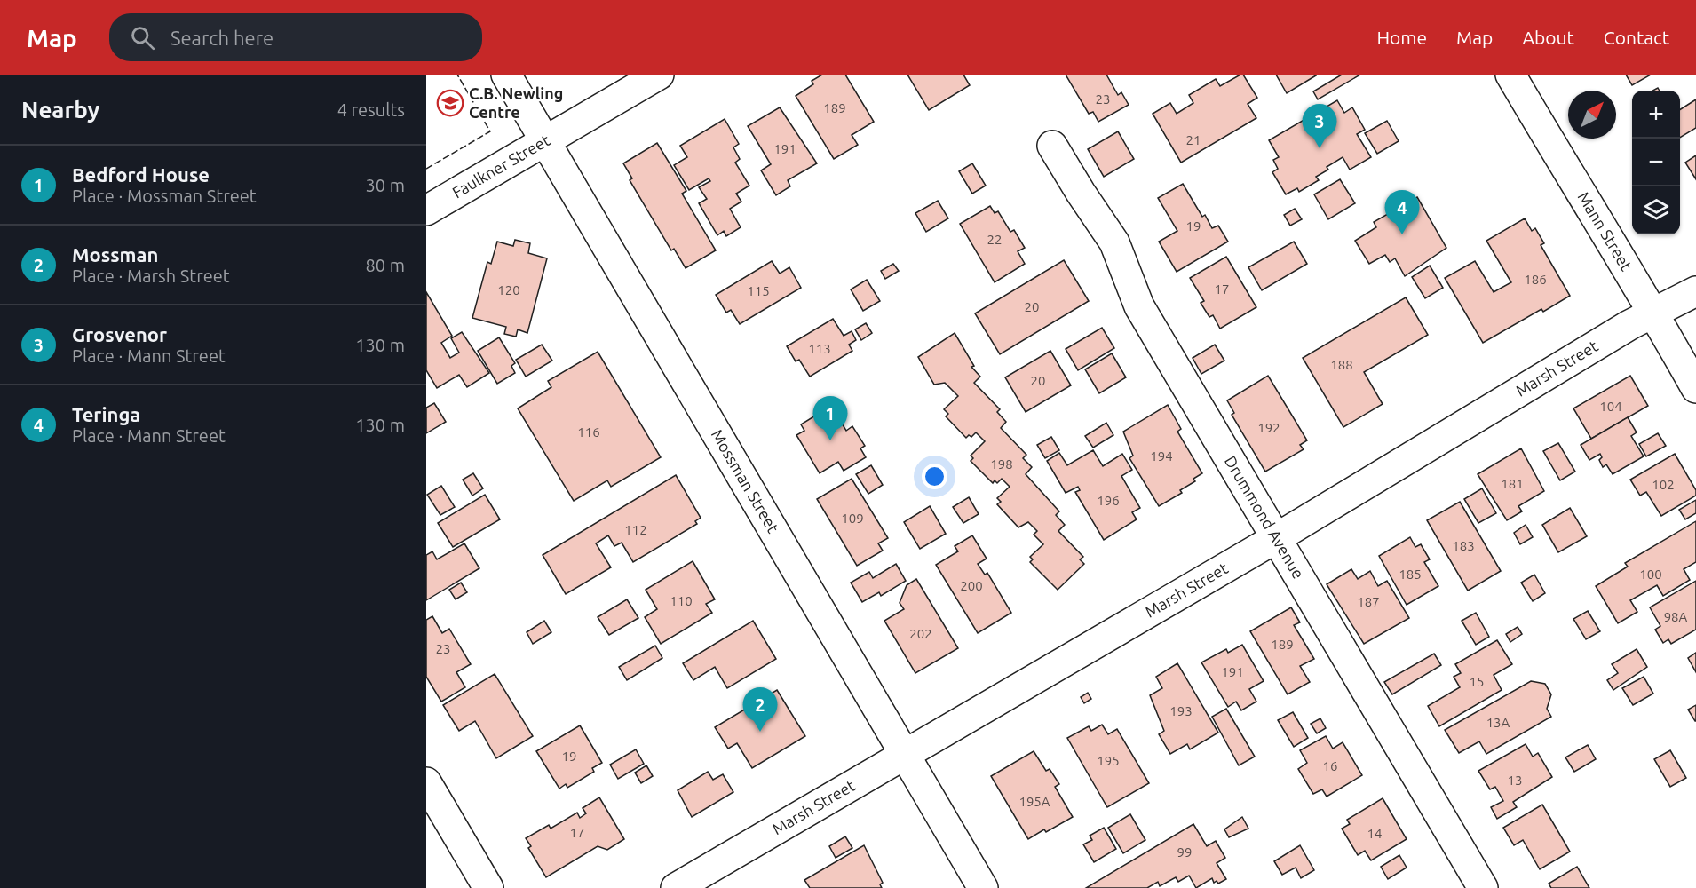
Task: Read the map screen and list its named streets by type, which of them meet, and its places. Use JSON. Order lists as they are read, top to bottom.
{
  "streets": {
    "street": [
      "Faulkner Street",
      "Mann Street",
      "Marsh Street",
      "Mossman Street",
      "Drummond Avenue"
    ]
  },
  "crossings": [
    ["Faulkner Street", "Mossman Street"],
    ["Mann Street", "Marsh Street"],
    ["Marsh Street", "Mossman Street"],
    ["Marsh Street", "Drummond Avenue"]
  ],
  "places": {
    "school or university": ["C.B. Newling Centre"]
  },
  "house_numbers": [
    "23",
    "189",
    "21",
    "191",
    "19",
    "22",
    "186",
    "17",
    "120",
    "115",
    "20",
    "113",
    "188",
    "20",
    "104",
    "192",
    "116",
    "194",
    "198",
    "181",
    "102",
    "196",
    "109",
    "112",
    "183",
    "185",
    "100",
    "200",
    "110",
    "187",
    "98A",
    "202",
    "189",
    "23",
    "191",
    "15",
    "193",
    "13A",
    "19",
    "195",
    "16",
    "13",
    "195A",
    "17",
    "14",
    "99"
  ],
  "north": "top right",
  "page": {
    "header": "Map",
    "search": "Search here",
    "nav": [
      "Home",
      "Map",
      "About",
      "Contact"
    ],
    "heading": ["Nearby", "4 results"],
    "map_buttons": ["+", "−"],
    "pins": [
      "3",
      "4",
      "1",
      "2"
    ],
    "list": [
      {
        "mark": "1",
        "name": "Bedford House",
        "note": "Place · Mossman Street",
        "value": "30 m"
      },
      {
        "mark": "2",
        "name": "Mossman",
        "note": "Place · Marsh Street",
        "value": "80 m"
      },
      {
        "mark": "3",
        "name": "Grosvenor",
        "note": "Place · Mann Street",
        "value": "130 m"
      },
      {
        "mark": "4",
        "name": "Teringa",
        "note": "Place · Mann Street",
        "value": "130 m"
      }
    ]
  }
}
